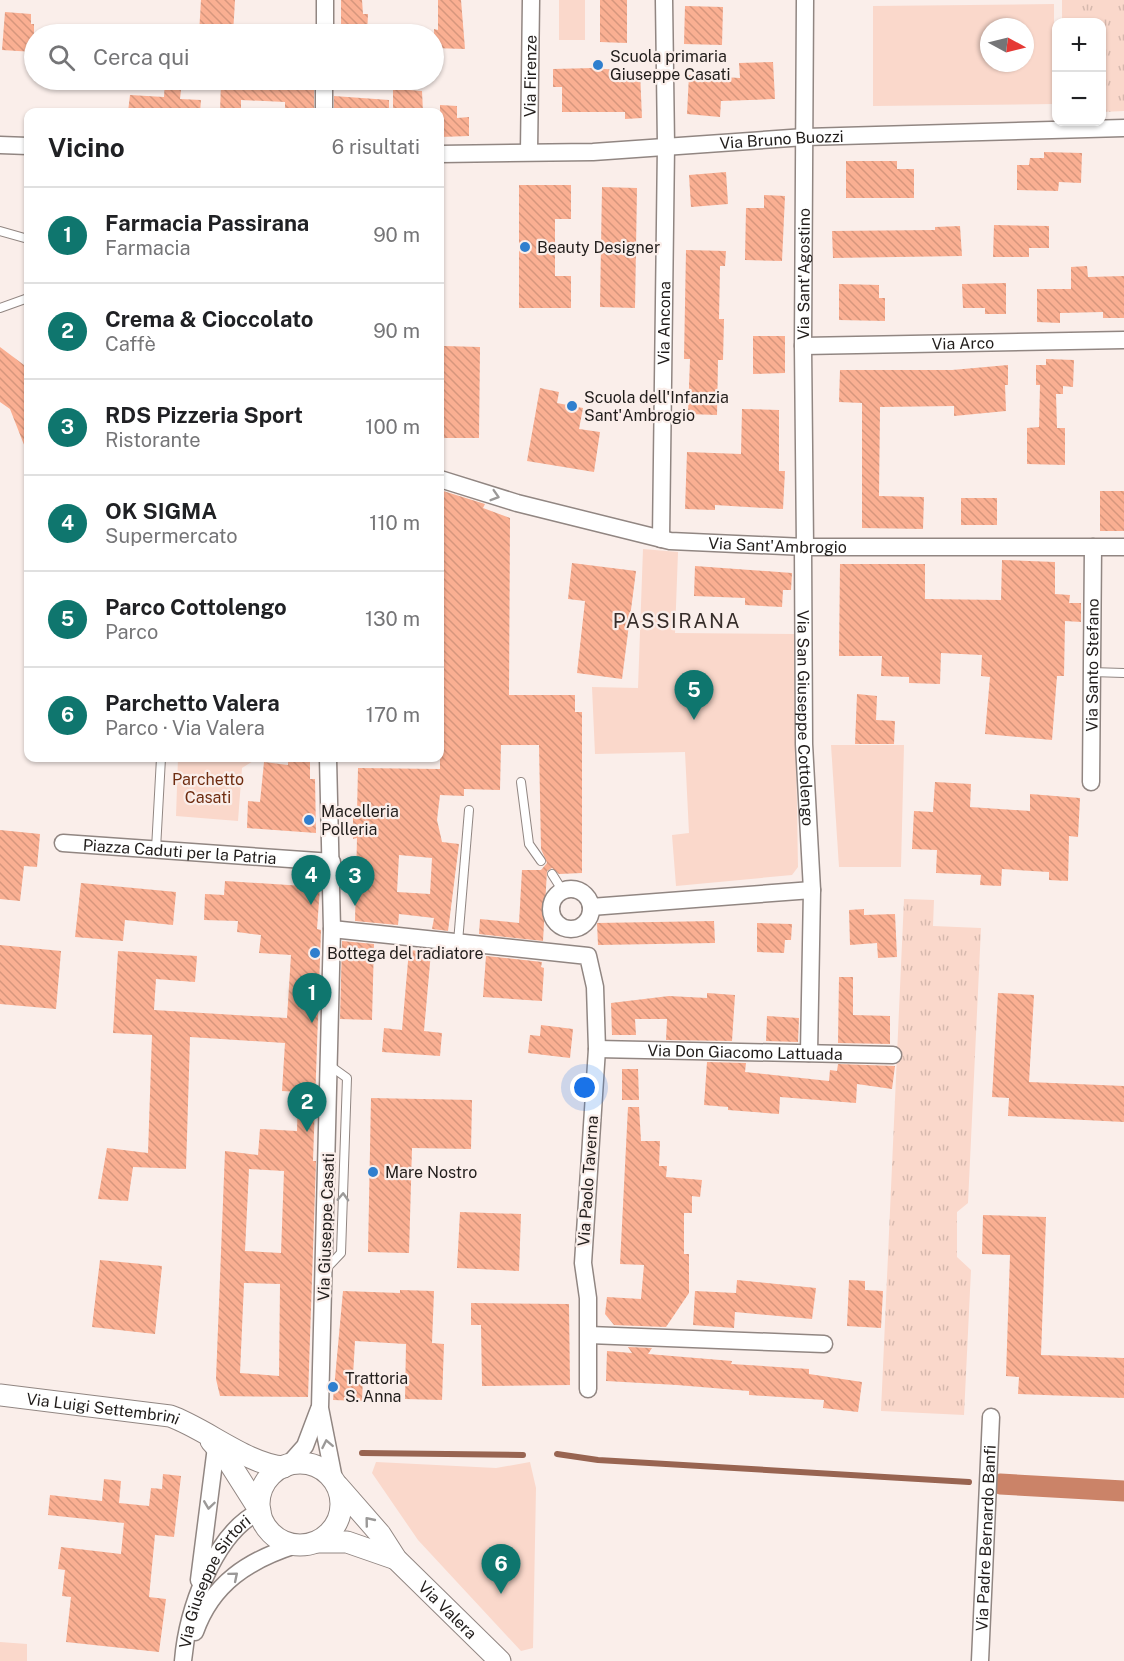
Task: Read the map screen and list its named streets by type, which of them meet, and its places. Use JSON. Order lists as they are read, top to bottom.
{
  "streets": {
    "street": [
      "Via Firenze",
      "Via Bruno Buozzi",
      "Via Sant'Agostino",
      "Via Ancona",
      "Via Arco",
      "Via Sant'Ambrogio",
      "Via Santo Stefano",
      "Via San Giuseppe Cottolengo",
      "Piazza Caduti per la Patria",
      "Via Don Giacomo Lattuada",
      "Via Paolo Taverna",
      "Via Giuseppe Casati",
      "Via Luigi Settembrini",
      "Via Padre Bernardo Banfi",
      "Via Giuseppe Sirtori",
      "Via Valera"
    ]
  },
  "crossings": [
    ["Via Firenze", "Via Bruno Buozzi"],
    ["Via Bruno Buozzi", "Via Sant'Agostino"],
    ["Via Bruno Buozzi", "Via Ancona"],
    ["Via Sant'Agostino", "Via Arco"],
    ["Via Sant'Agostino", "Via Sant'Ambrogio"],
    ["Via Sant'Agostino", "Via San Giuseppe Cottolengo"],
    ["Via Ancona", "Via Sant'Ambrogio"],
    ["Via Sant'Ambrogio", "Via Santo Stefano"],
    ["Via Sant'Ambrogio", "Via San Giuseppe Cottolengo"],
    ["Via San Giuseppe Cottolengo", "Via Don Giacomo Lattuada"],
    ["Piazza Caduti per la Patria", "Via Giuseppe Casati"],
    ["Via Don Giacomo Lattuada", "Via Paolo Taverna"],
    ["Via Giuseppe Casati", "Via Luigi Settembrini"],
    ["Via Giuseppe Casati", "Via Giuseppe Sirtori"],
    ["Via Giuseppe Casati", "Via Valera"],
    ["Via Luigi Settembrini", "Via Giuseppe Sirtori"],
    ["Via Luigi Settembrini", "Via Valera"],
    ["Via Giuseppe Sirtori", "Via Valera"]
  ],
  "districts": ["PASSIRANA"],
  "parks": ["Parchetto Casati"],
  "places": [
    "Scuola primaria Giuseppe Casati",
    "Beauty Designer",
    "Scuola dell'Infanzia Sant'Ambrogio",
    "Macelleria Polleria",
    "Bottega del radiatore",
    "Mare Nostro",
    "Trattoria S. Anna"
  ],
  "north": "right",
  "page": {
    "map_buttons": ["+", "−"],
    "search": "Cerca qui",
    "heading": ["Vicino", "6 risultati"],
    "list": [
      {
        "mark": "1",
        "name": "Farmacia Passirana",
        "note": "Farmacia",
        "value": "90 m"
      },
      {
        "mark": "2",
        "name": "Crema & Cioccolato",
        "note": "Caffè",
        "value": "90 m"
      },
      {
        "mark": "3",
        "name": "RDS Pizzeria Sport",
        "note": "Ristorante",
        "value": "100 m"
      },
      {
        "mark": "4",
        "name": "OK SIGMA",
        "note": "Supermercato",
        "value": "110 m"
      },
      {
        "mark": "5",
        "name": "Parco Cottolengo",
        "note": "Parco",
        "value": "130 m"
      },
      {
        "mark": "6",
        "name": "Parchetto Valera",
        "note": "Parco · Via Valera",
        "value": "170 m"
      }
    ],
    "pins": [
      "5",
      "4",
      "3",
      "1",
      "2",
      "6"
    ]
  }
}
